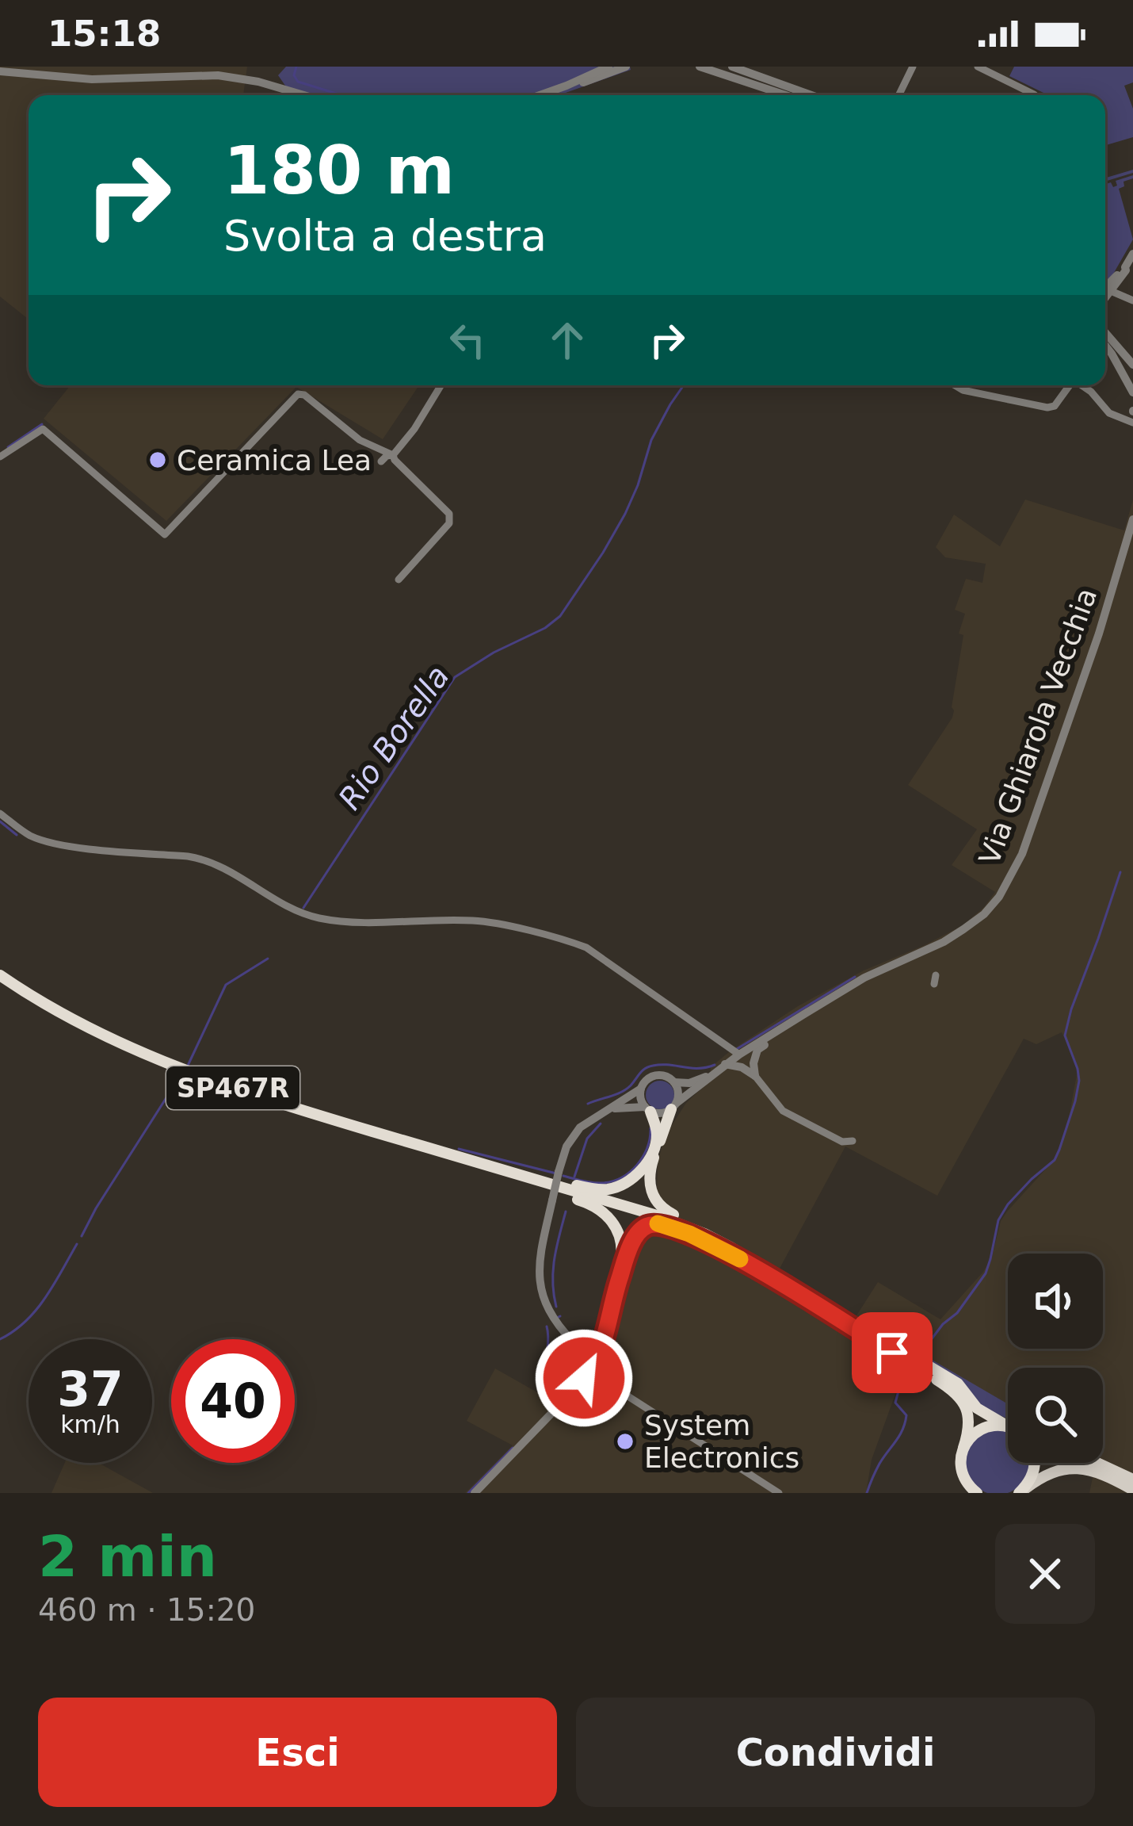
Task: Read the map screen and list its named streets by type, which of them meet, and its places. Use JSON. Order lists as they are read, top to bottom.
{
  "streets": {
    "highway": ["SP467R"],
    "street": ["Via Ghiarola Vecchia"]
  },
  "water": ["Rio Borella"],
  "places": ["Ceramica Lea", "System Electronics"],
  "page": {
    "status": "15:18",
    "turn": ["180 m", "Svolta a destra"],
    "speed": "37 km/h",
    "limit": "40",
    "heading": ["2 min", "460 m · 15:20"],
    "buttons": ["Esci", "Condividi"]
  }
}
